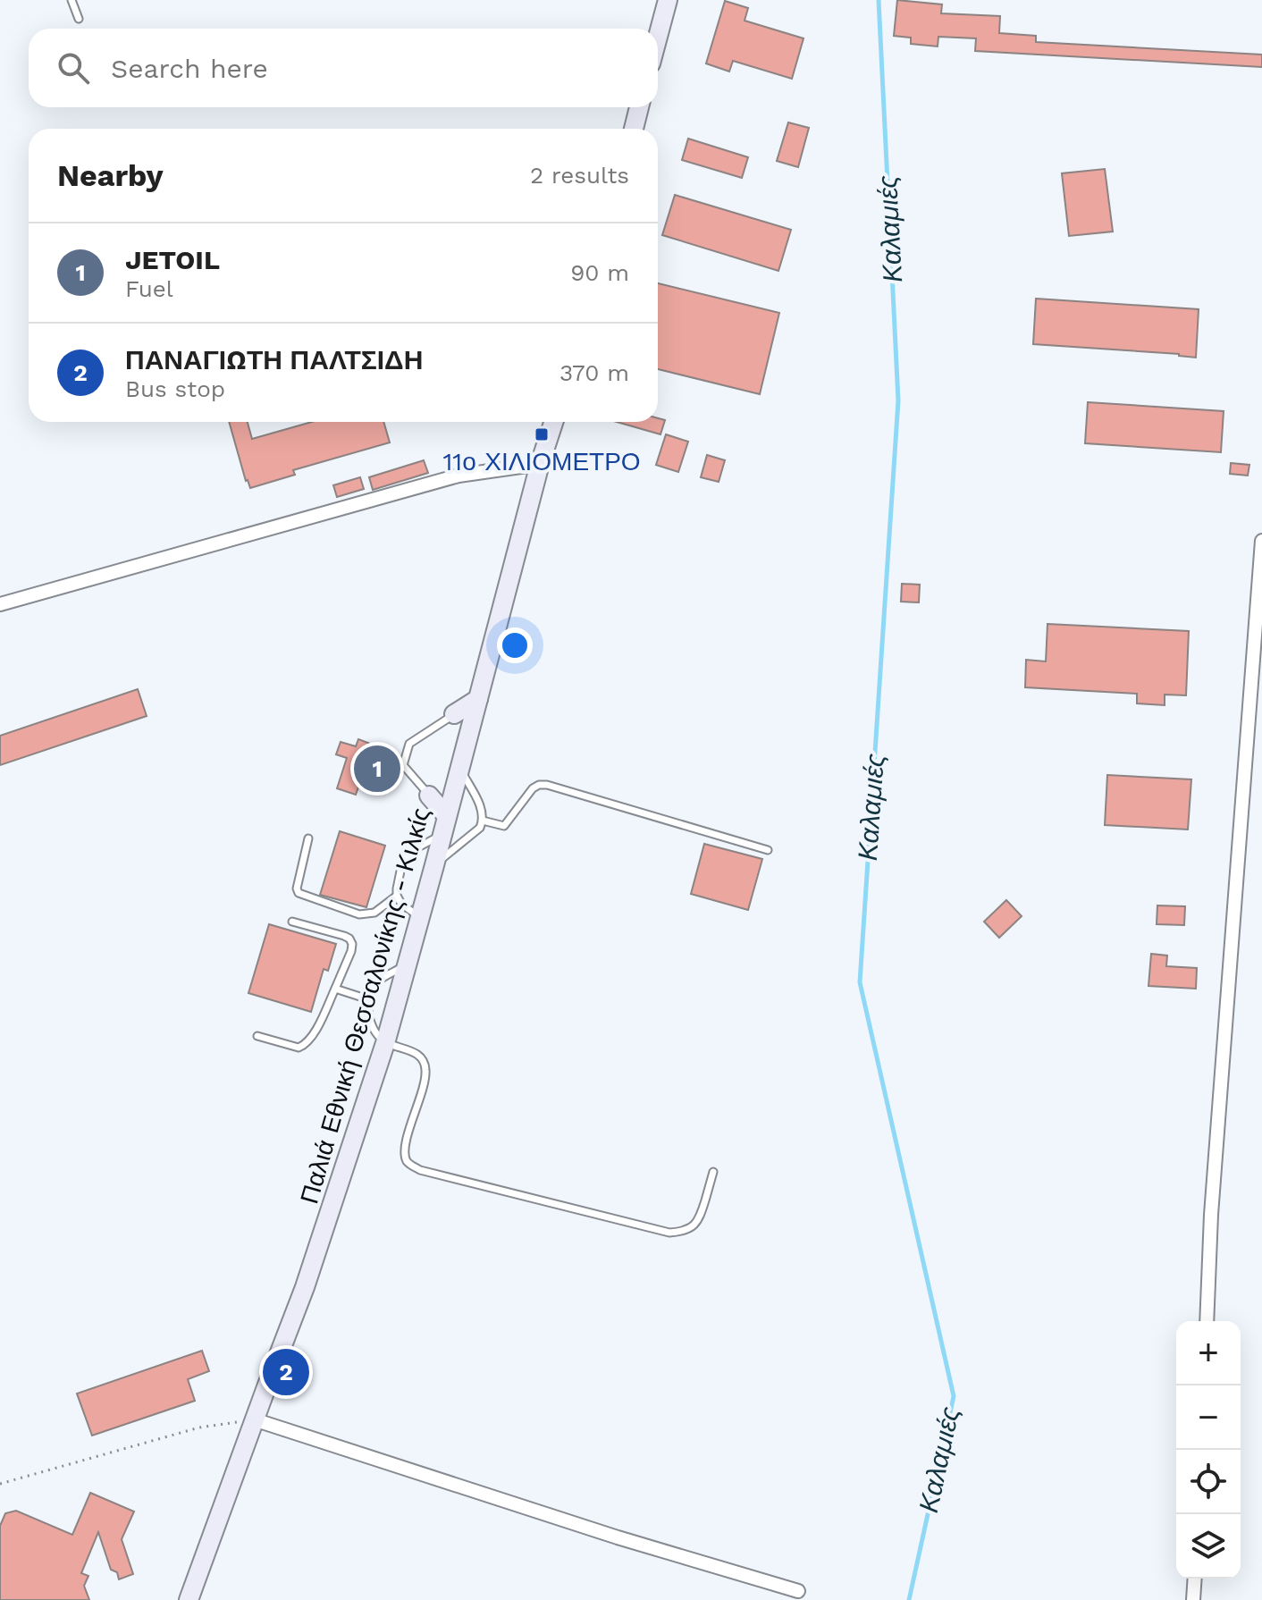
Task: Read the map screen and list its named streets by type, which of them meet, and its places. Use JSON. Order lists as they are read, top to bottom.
{
  "streets": {
    "main road": ["Παλιά Εθνική Θεσσαλονίκης - Κιλκίς"]
  },
  "water": ["Καλαμιές"],
  "places": {
    "transit": ["11ο ΧΙΛΙΟΜΕΤΡΟ"]
  },
  "page": {
    "search": "Search here",
    "heading": ["Nearby", "2 results"],
    "list": [
      {
        "mark": "1",
        "name": "JETOIL",
        "note": "Fuel",
        "value": "90 m"
      },
      {
        "mark": "2",
        "name": "ΠΑΝΑΓΙΩΤΗ ΠΑΛΤΣΙΔΗ",
        "note": "Bus stop",
        "value": "370 m"
      }
    ],
    "pins": ["1", "2"],
    "map_buttons": ["+", "−"]
  }
}
